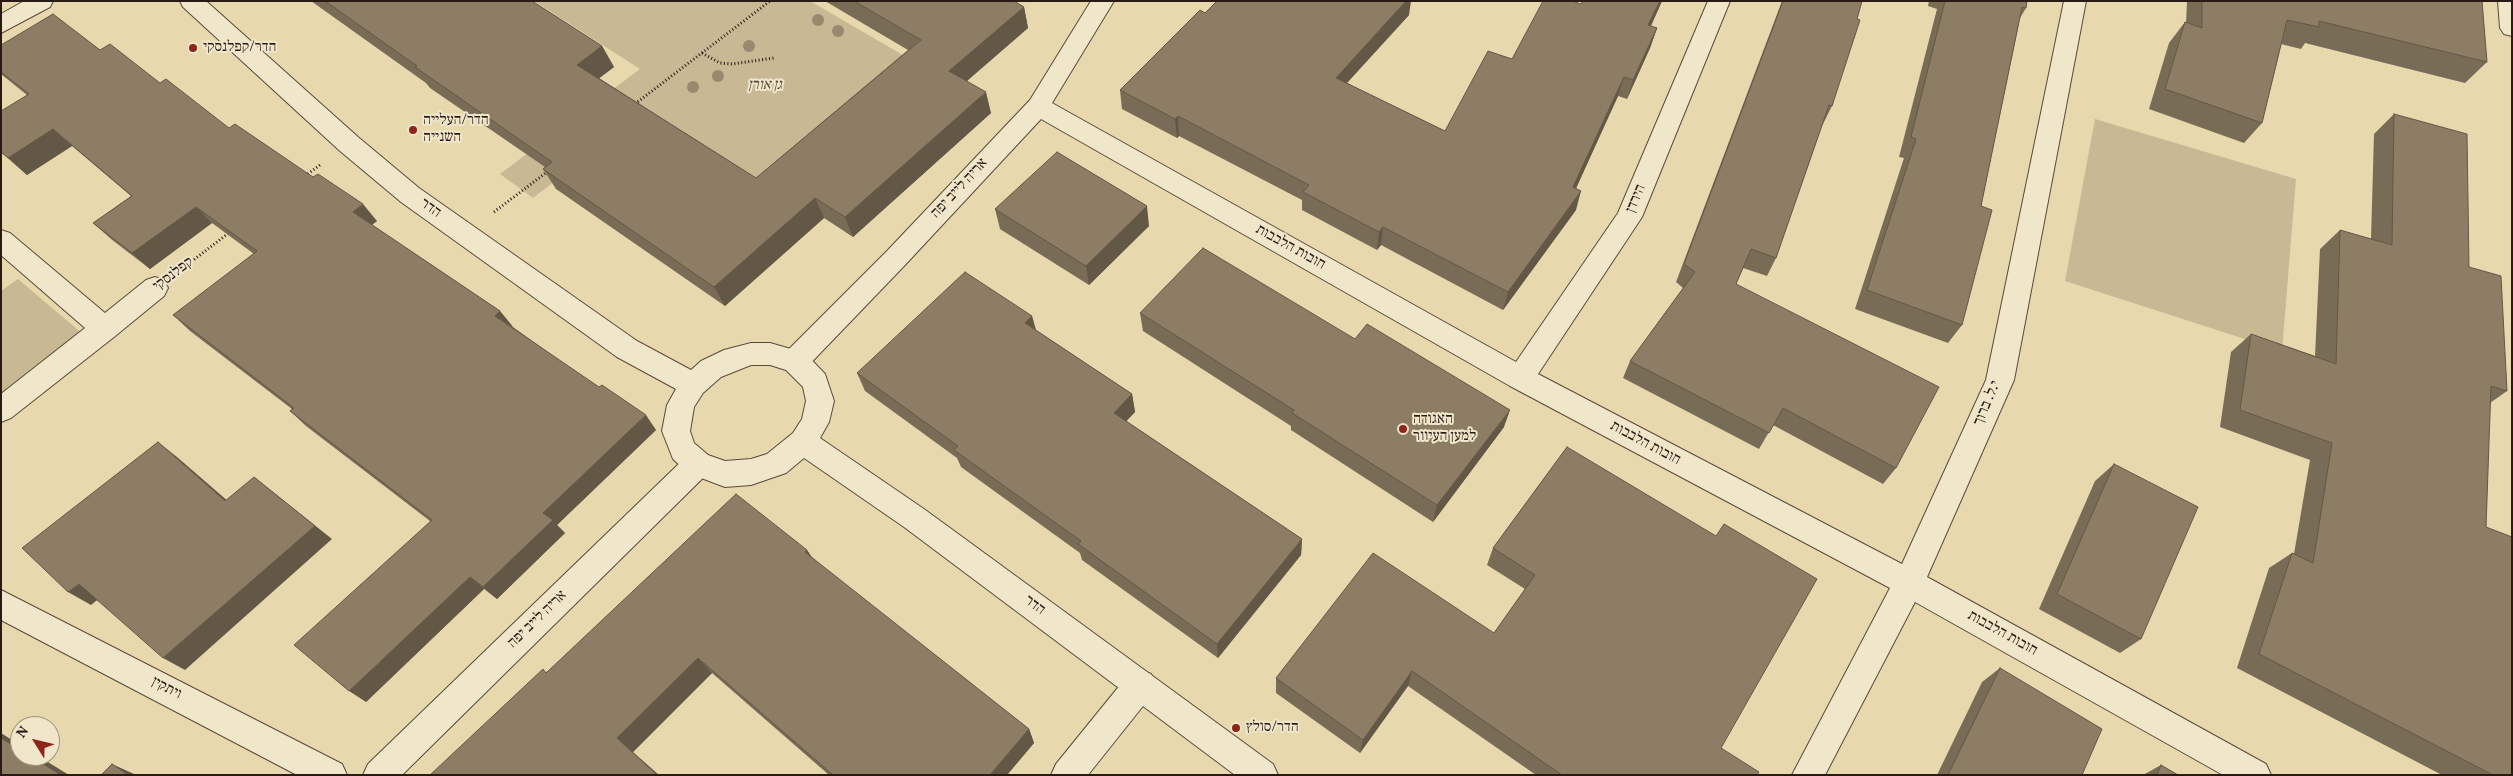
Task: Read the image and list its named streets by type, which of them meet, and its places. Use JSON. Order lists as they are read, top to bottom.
{
  "streets": {
    "street": [
      "אריה לייב יפה",
      "הירדן",
      "הדר",
      "חובות הלבבות",
      "קפלנסקי",
      "י.ל. ברוך",
      "ויתקין"
    ]
  },
  "crossings": [
    ["אריה לייב יפה", "הדר"],
    ["אריה לייב יפה", "חובות הלבבות"],
    ["הירדן", "חובות הלבבות"],
    ["חובות הלבבות", "י.ל. ברוך"]
  ],
  "parks": ["גן אורן"],
  "places": [
    "הדר/קפלנסקי",
    "הדר/העלייה השנייה",
    "האגודה למען העיוור",
    "הדר/סולץ"
  ],
  "north": "top left"
}
